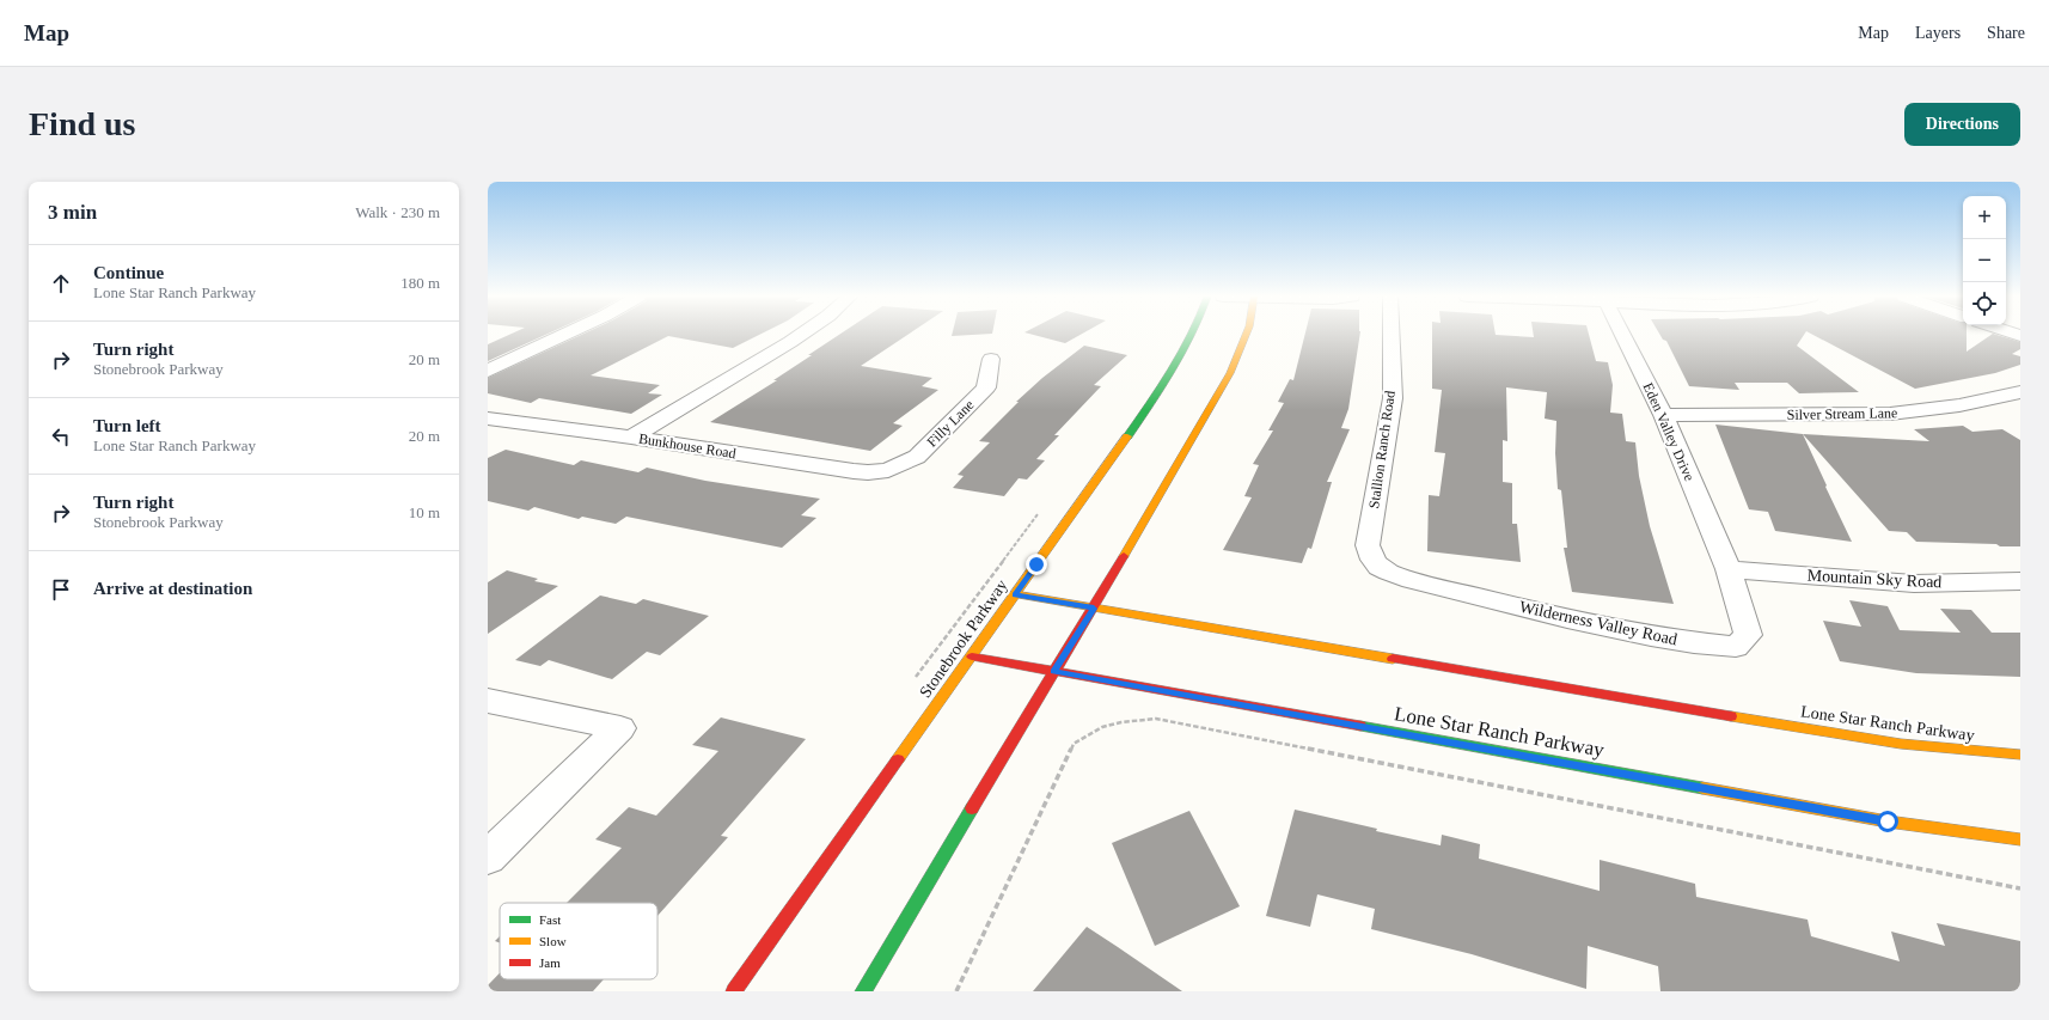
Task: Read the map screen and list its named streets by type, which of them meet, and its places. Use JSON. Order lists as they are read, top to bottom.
{
  "streets": {
    "main road": ["Stonebrook Parkway", "Lone Star Ranch Parkway"],
    "street": [
      "Silver Stream Lane",
      "Filly Lane",
      "Eden Valley Drive",
      "Bunkhouse Road",
      "Stallion Ranch Road",
      "Mountain Sky Road",
      "Wilderness Valley Road"
    ]
  },
  "crossings": [
    ["Silver Stream Lane", "Eden Valley Drive"],
    ["Filly Lane", "Bunkhouse Road"],
    ["Eden Valley Drive", "Mountain Sky Road"],
    ["Eden Valley Drive", "Wilderness Valley Road"],
    ["Stallion Ranch Road", "Wilderness Valley Road"],
    ["Mountain Sky Road", "Wilderness Valley Road"],
    ["Stonebrook Parkway", "Lone Star Ranch Parkway"]
  ],
  "legend": ["Fast", "Slow", "Jam"],
  "page": {
    "header": "Map",
    "nav": ["Map", "Layers", "Share"],
    "buttons": "Directions",
    "title": "Find us",
    "heading": ["3 min", "Walk · 230 m"],
    "map_buttons": ["+", "−"],
    "list": [
      ["Continue", "Lone Star Ranch Parkway", "180 m"],
      ["Turn right", "Stonebrook Parkway", "20 m"],
      ["Turn left", "Lone Star Ranch Parkway", "20 m"],
      ["Turn right", "Stonebrook Parkway", "10 m"],
      "Arrive at destination"
    ]
  }
}
